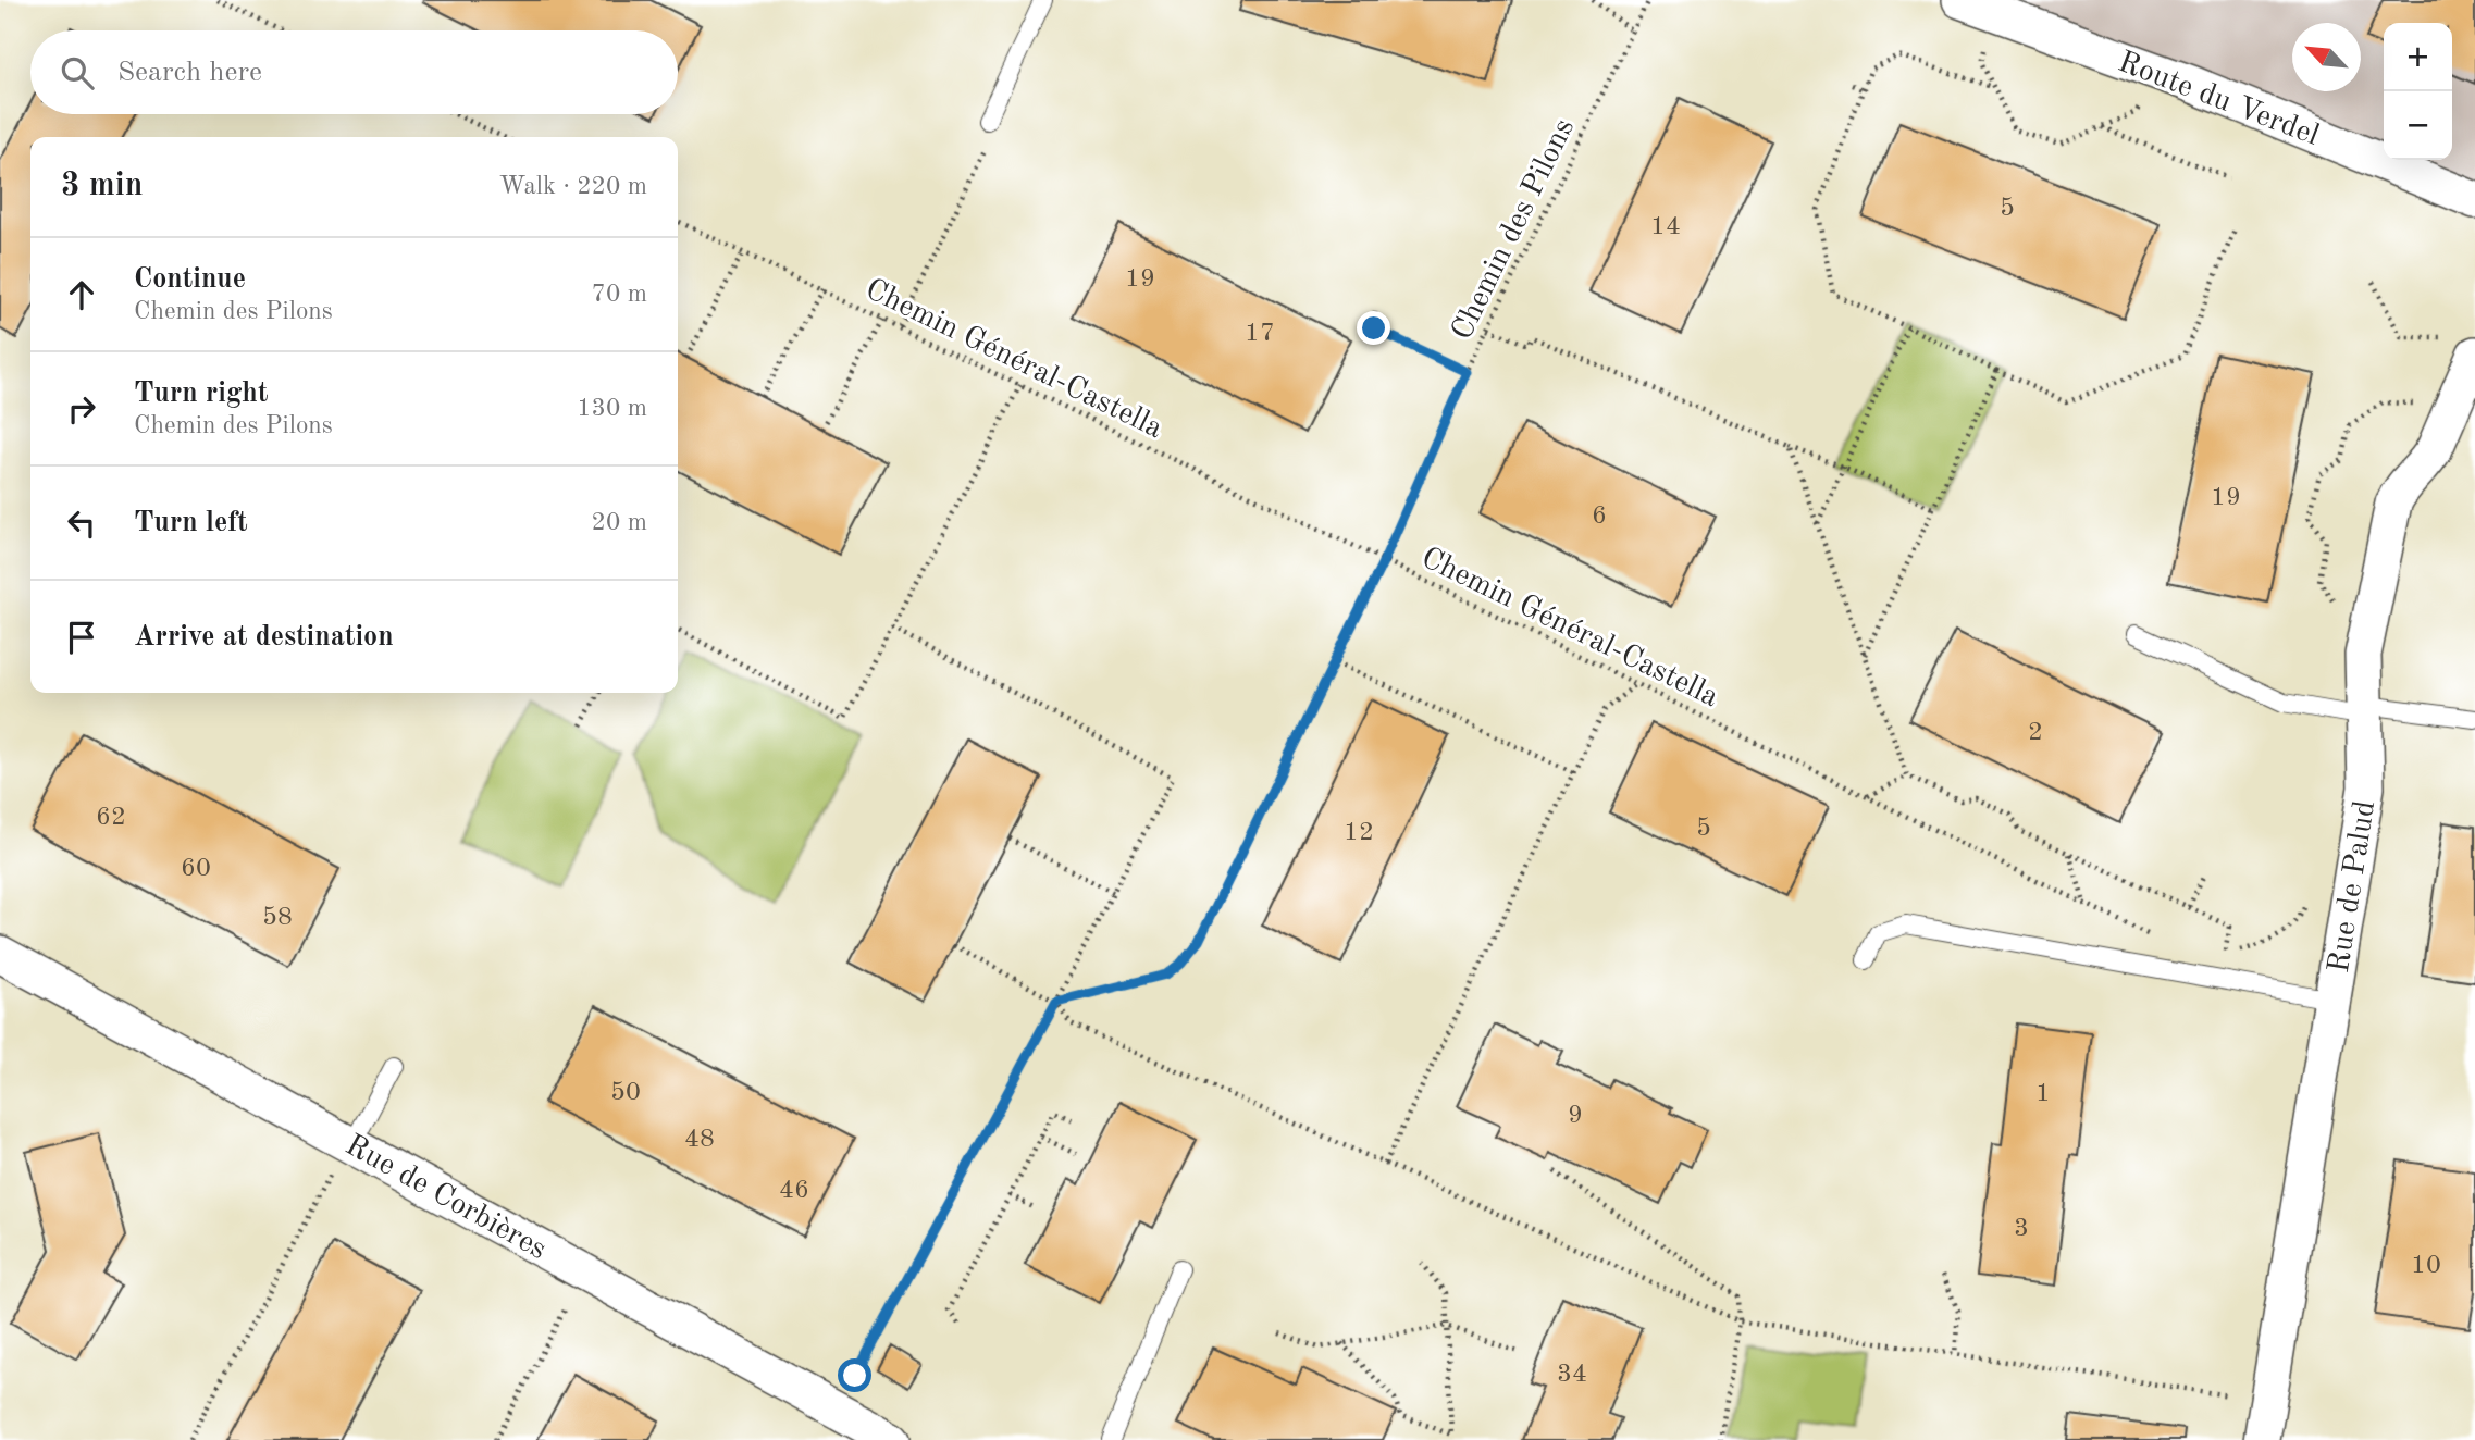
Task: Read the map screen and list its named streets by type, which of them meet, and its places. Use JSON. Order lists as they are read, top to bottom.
{
  "streets": {
    "street": ["Route du Verdel", "Rue de Palud", "Rue de Corbières"],
    "path": ["Chemin des Pilons", "Chemin Général-Castella"]
  },
  "crossings": [
    ["Chemin des Pilons", "Chemin Général-Castella"]
  ],
  "house_numbers": [
    "5",
    "14",
    "19",
    "17",
    "19",
    "6",
    "2",
    "62",
    "5",
    "12",
    "60",
    "58",
    "50",
    "1",
    "9",
    "48",
    "46",
    "3",
    "10",
    "34"
  ],
  "north": "top left",
  "page": {
    "map_buttons": ["+", "−"],
    "search": "Search here",
    "heading": ["3 min", "Walk · 220 m"],
    "list": [
      ["Continue", "Chemin des Pilons", "70 m"],
      ["Turn right", "Chemin des Pilons", "130 m"],
      ["Turn left", "20 m"],
      "Arrive at destination"
    ]
  }
}
